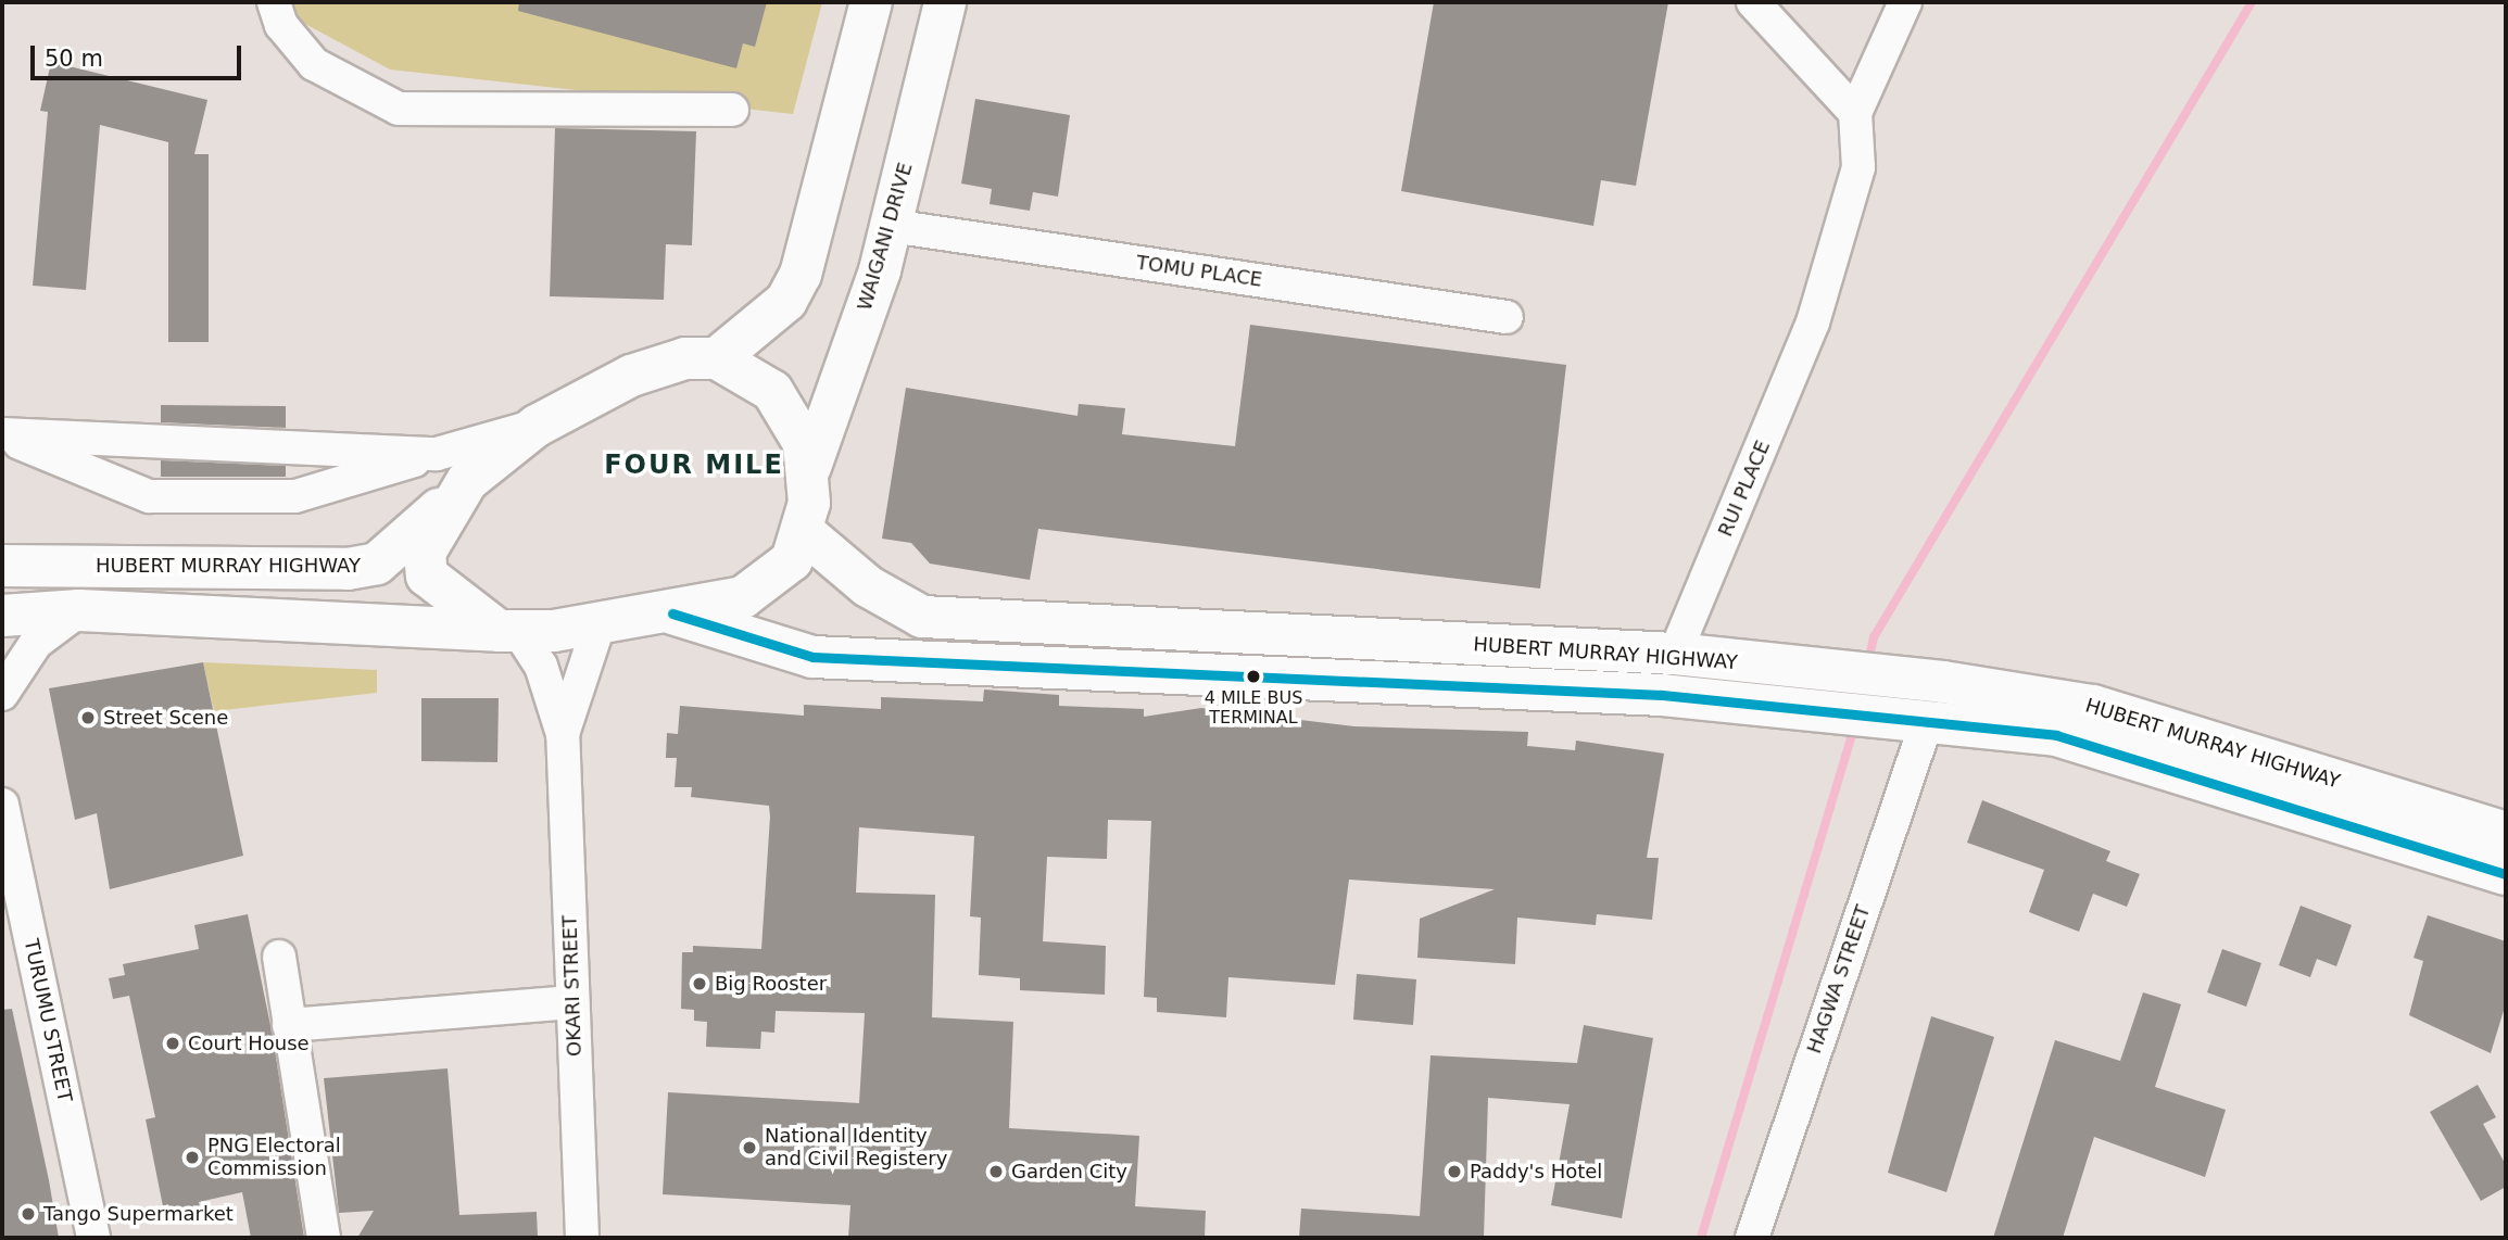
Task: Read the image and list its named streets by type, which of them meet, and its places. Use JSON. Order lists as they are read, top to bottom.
{
  "streets": {
    "highway": ["WAIGANI DRIVE", "HUBERT MURRAY HIGHWAY"],
    "street": [
      "TOMU PLACE",
      "RUI PLACE",
      "HAGWA STREET",
      "OKARI STREET",
      "TURUMU STREET"
    ]
  },
  "crossings": [
    ["WAIGANI DRIVE", "TOMU PLACE"],
    ["RUI PLACE", "HUBERT MURRAY HIGHWAY"],
    ["HUBERT MURRAY HIGHWAY", "HAGWA STREET"]
  ],
  "districts": ["FOUR MILE"],
  "places": [
    "4 MILE BUS TERMINAL",
    "Street Scene",
    "Big Rooster",
    "Court House",
    "National Identity and Civil Registery",
    "PNG Electoral Commission",
    "Garden City",
    "Paddy's Hotel",
    "Tango Supermarket"
  ],
  "scale_bar": "50 m"
}
